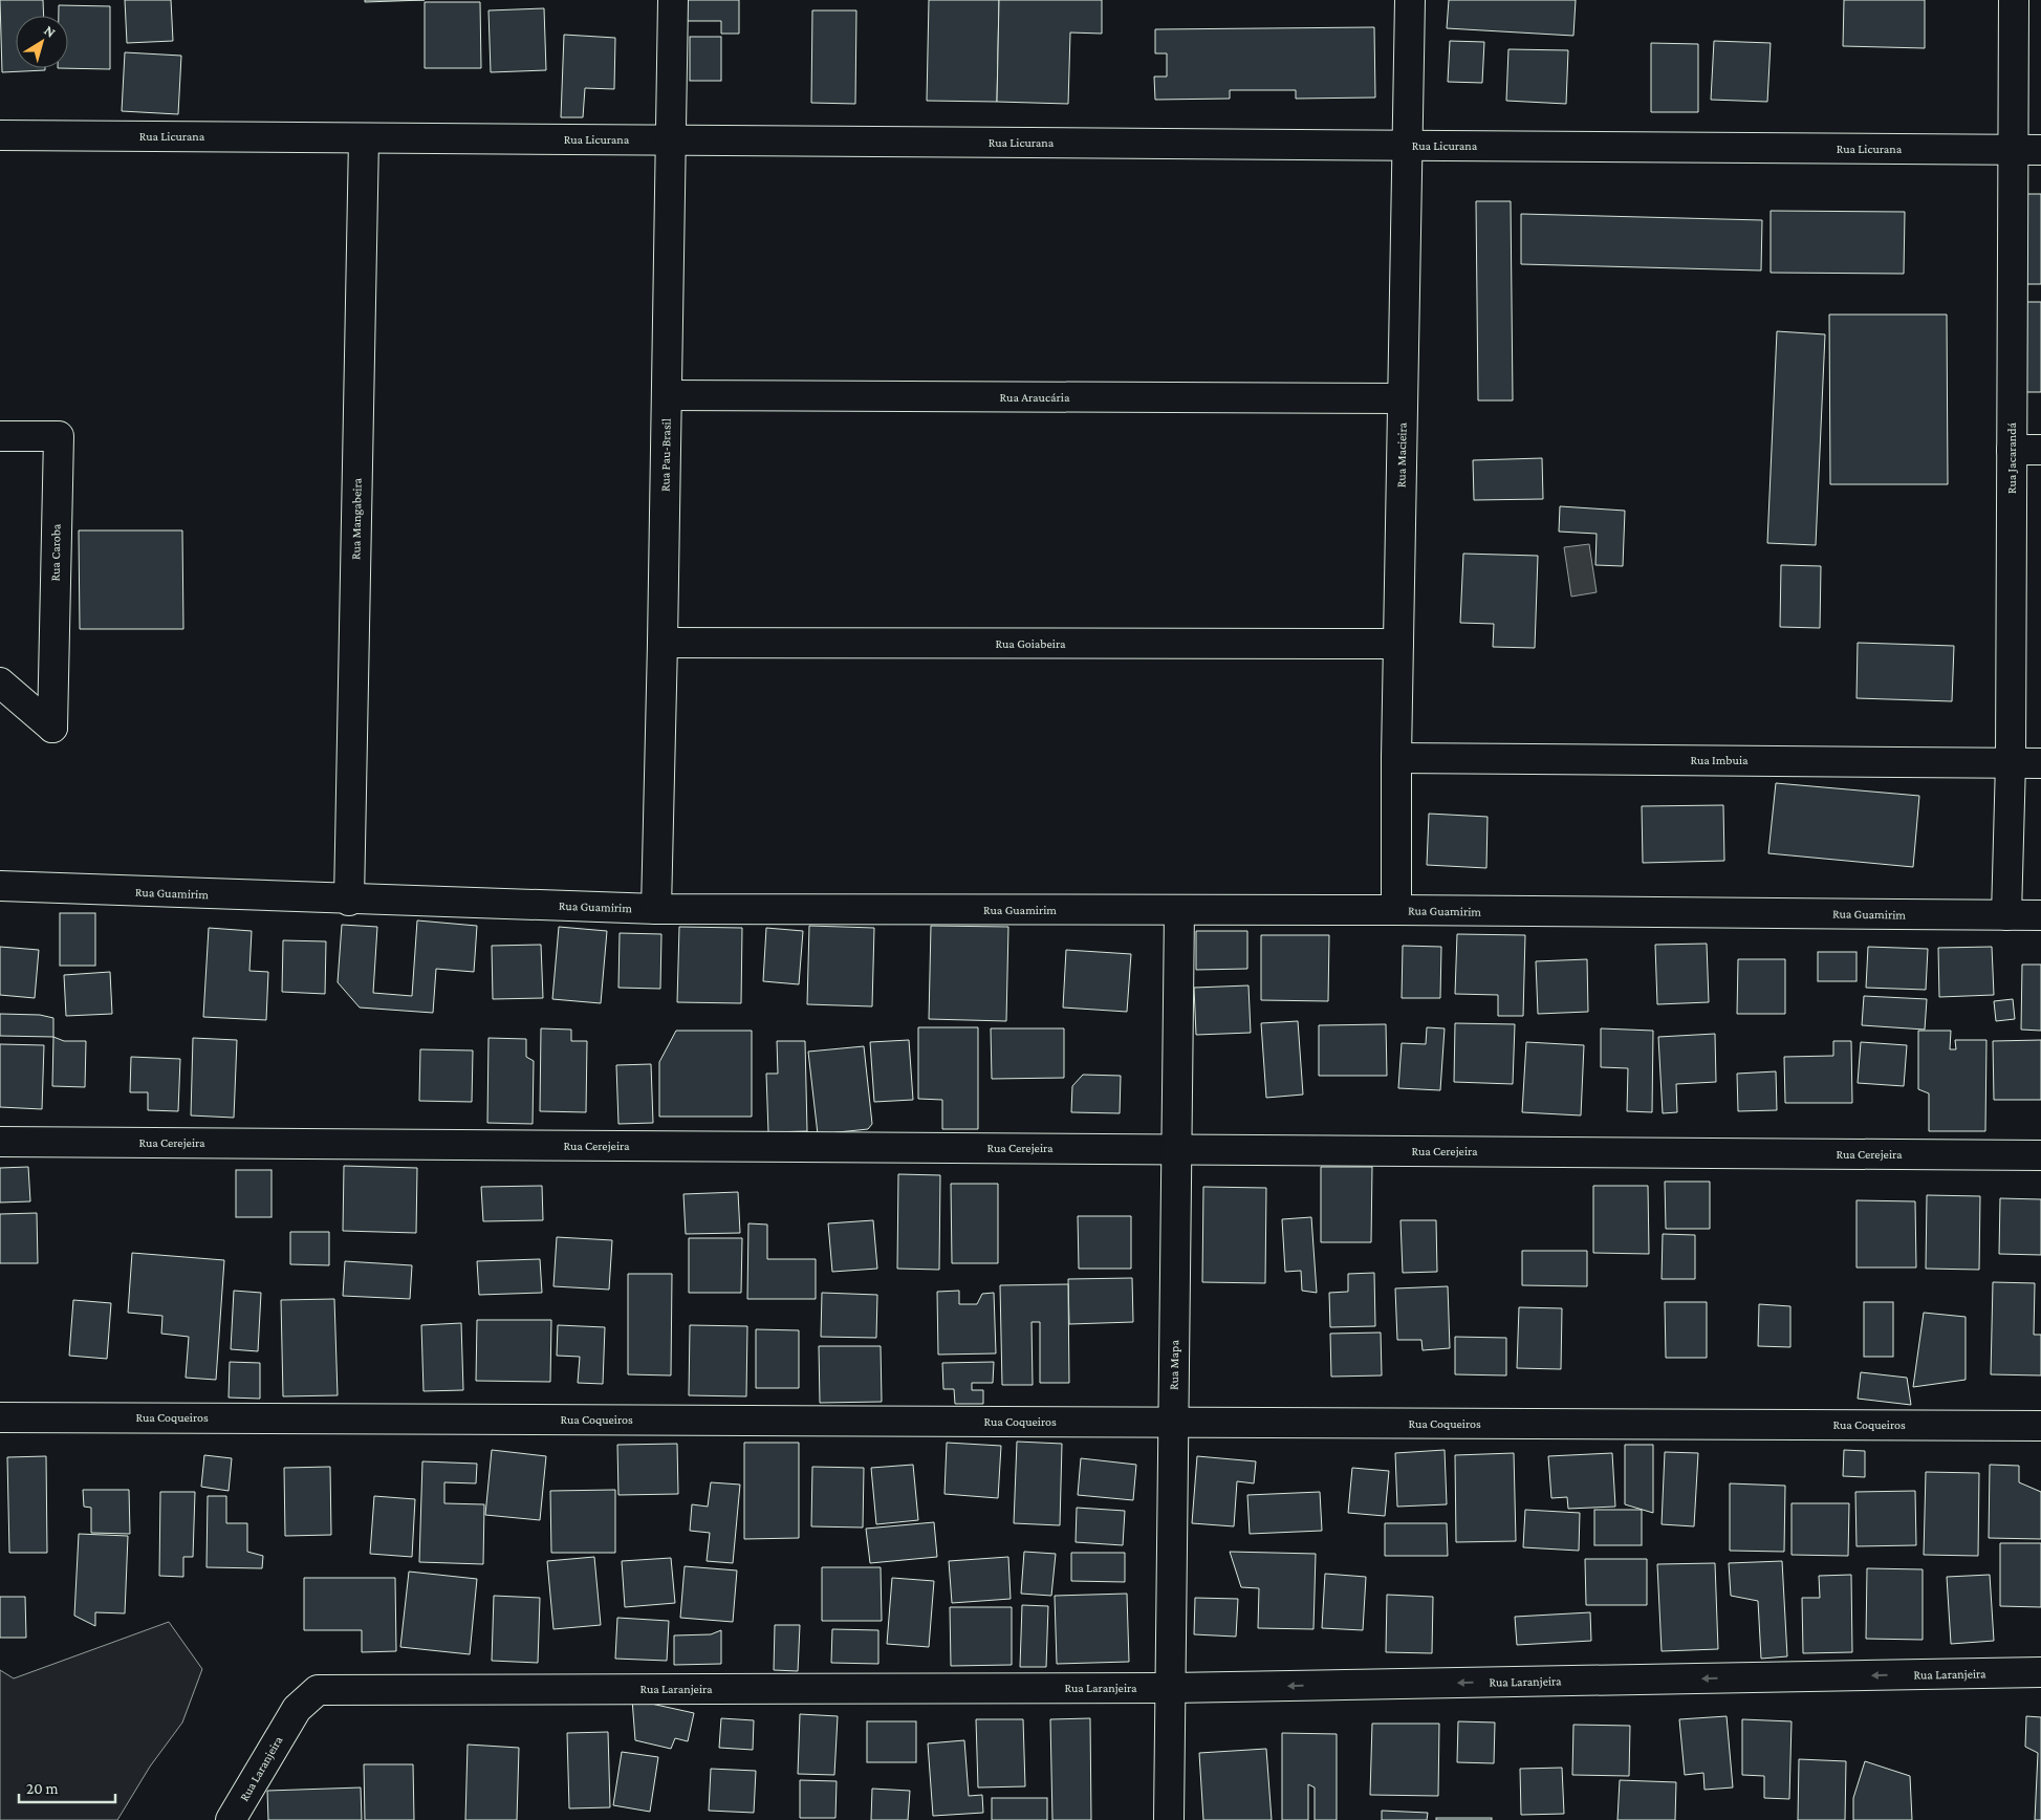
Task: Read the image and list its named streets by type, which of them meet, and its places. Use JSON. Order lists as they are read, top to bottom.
{
  "streets": {
    "street": [
      "Rua Licurana",
      "Rua Araucária",
      "Rua Pau-Brasil",
      "Rua Macieira",
      "Rua Jacarandá",
      "Rua Mangabeira",
      "Rua Caroba",
      "Rua Goiabeira",
      "Rua Imbuia",
      "Rua Guamirim",
      "Rua Cerejeira",
      "Rua Mapa",
      "Rua Coqueiros",
      "Rua Laranjeira"
    ]
  },
  "crossings": [
    ["Rua Licurana", "Rua Pau-Brasil"],
    ["Rua Licurana", "Rua Macieira"],
    ["Rua Licurana", "Rua Jacarandá"],
    ["Rua Licurana", "Rua Mangabeira"],
    ["Rua Araucária", "Rua Pau-Brasil"],
    ["Rua Araucária", "Rua Macieira"],
    ["Rua Pau-Brasil", "Rua Goiabeira"],
    ["Rua Pau-Brasil", "Rua Guamirim"],
    ["Rua Macieira", "Rua Goiabeira"],
    ["Rua Macieira", "Rua Imbuia"],
    ["Rua Macieira", "Rua Guamirim"],
    ["Rua Jacarandá", "Rua Imbuia"],
    ["Rua Jacarandá", "Rua Guamirim"],
    ["Rua Mangabeira", "Rua Guamirim"],
    ["Rua Guamirim", "Rua Mapa"],
    ["Rua Cerejeira", "Rua Mapa"],
    ["Rua Mapa", "Rua Coqueiros"],
    ["Rua Mapa", "Rua Laranjeira"]
  ],
  "one_way": ["Rua Laranjeira"],
  "scale_bar": "20 m",
  "north": "top right"
}
